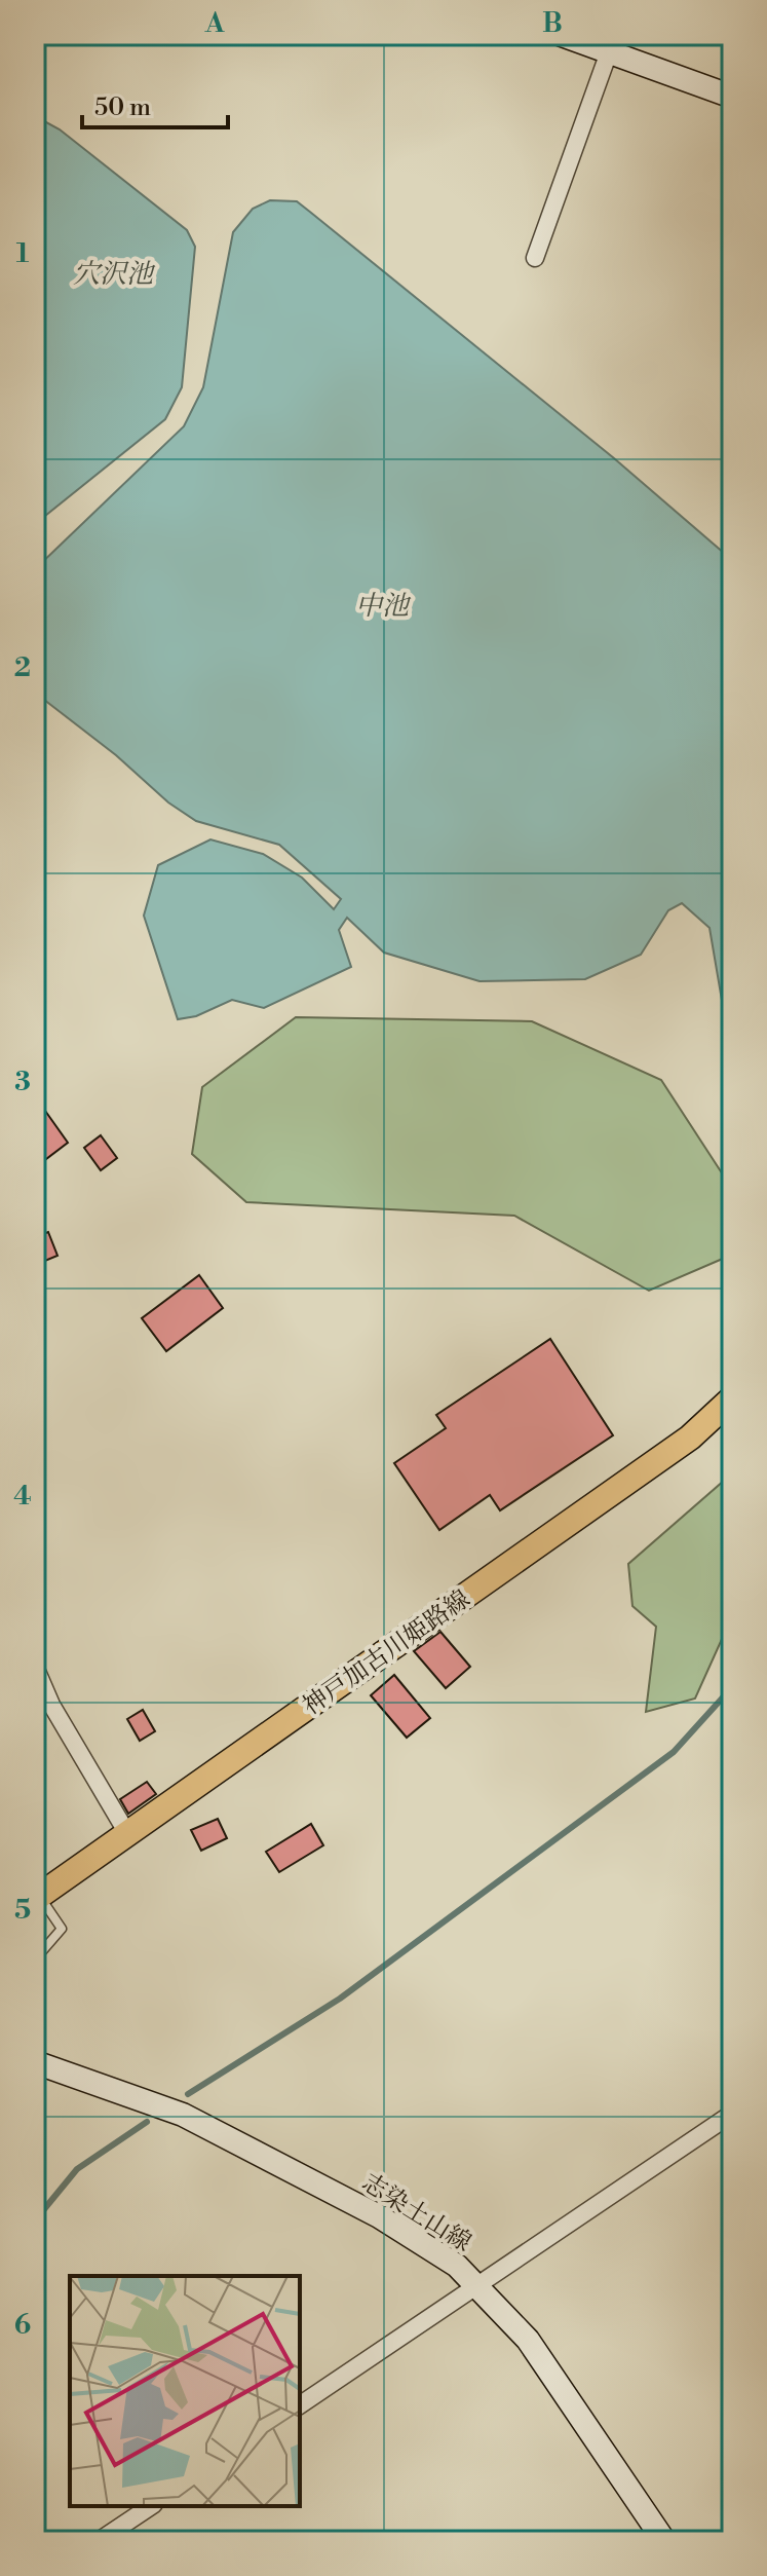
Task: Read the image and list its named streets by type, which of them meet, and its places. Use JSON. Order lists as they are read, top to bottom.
{
  "streets": {
    "main road": ["神戸加古川姫路線", "志染土山線"]
  },
  "water": ["穴沢池", "中池"],
  "scale_bar": "50 m",
  "grid": {
    "columns": ["A", "B"],
    "rows": [
      "1",
      "2",
      "3",
      "4",
      "5",
      "6"
    ]
  }
}
